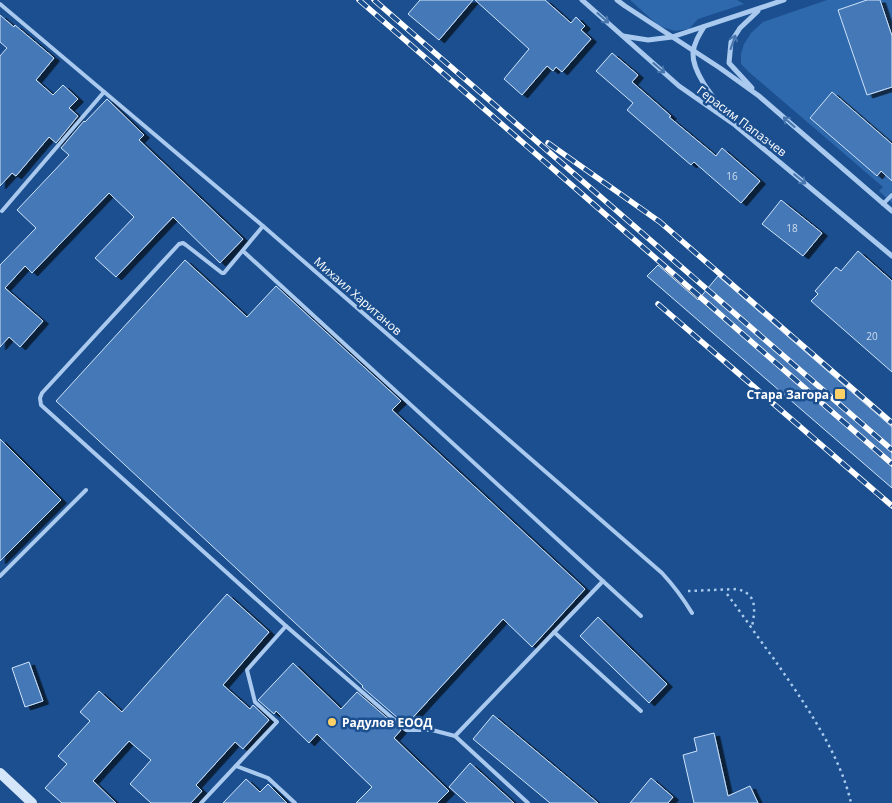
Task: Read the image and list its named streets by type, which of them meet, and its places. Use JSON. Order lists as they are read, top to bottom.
{
  "streets": {
    "street": ["Герасим Папазчев"],
    "lane": ["Михаил Хаританов"]
  },
  "places": {
    "transit": ["Стара Загора"],
    "other": ["Радулов ЕООД"]
  },
  "house_numbers": ["16", "18", "20"]
}
